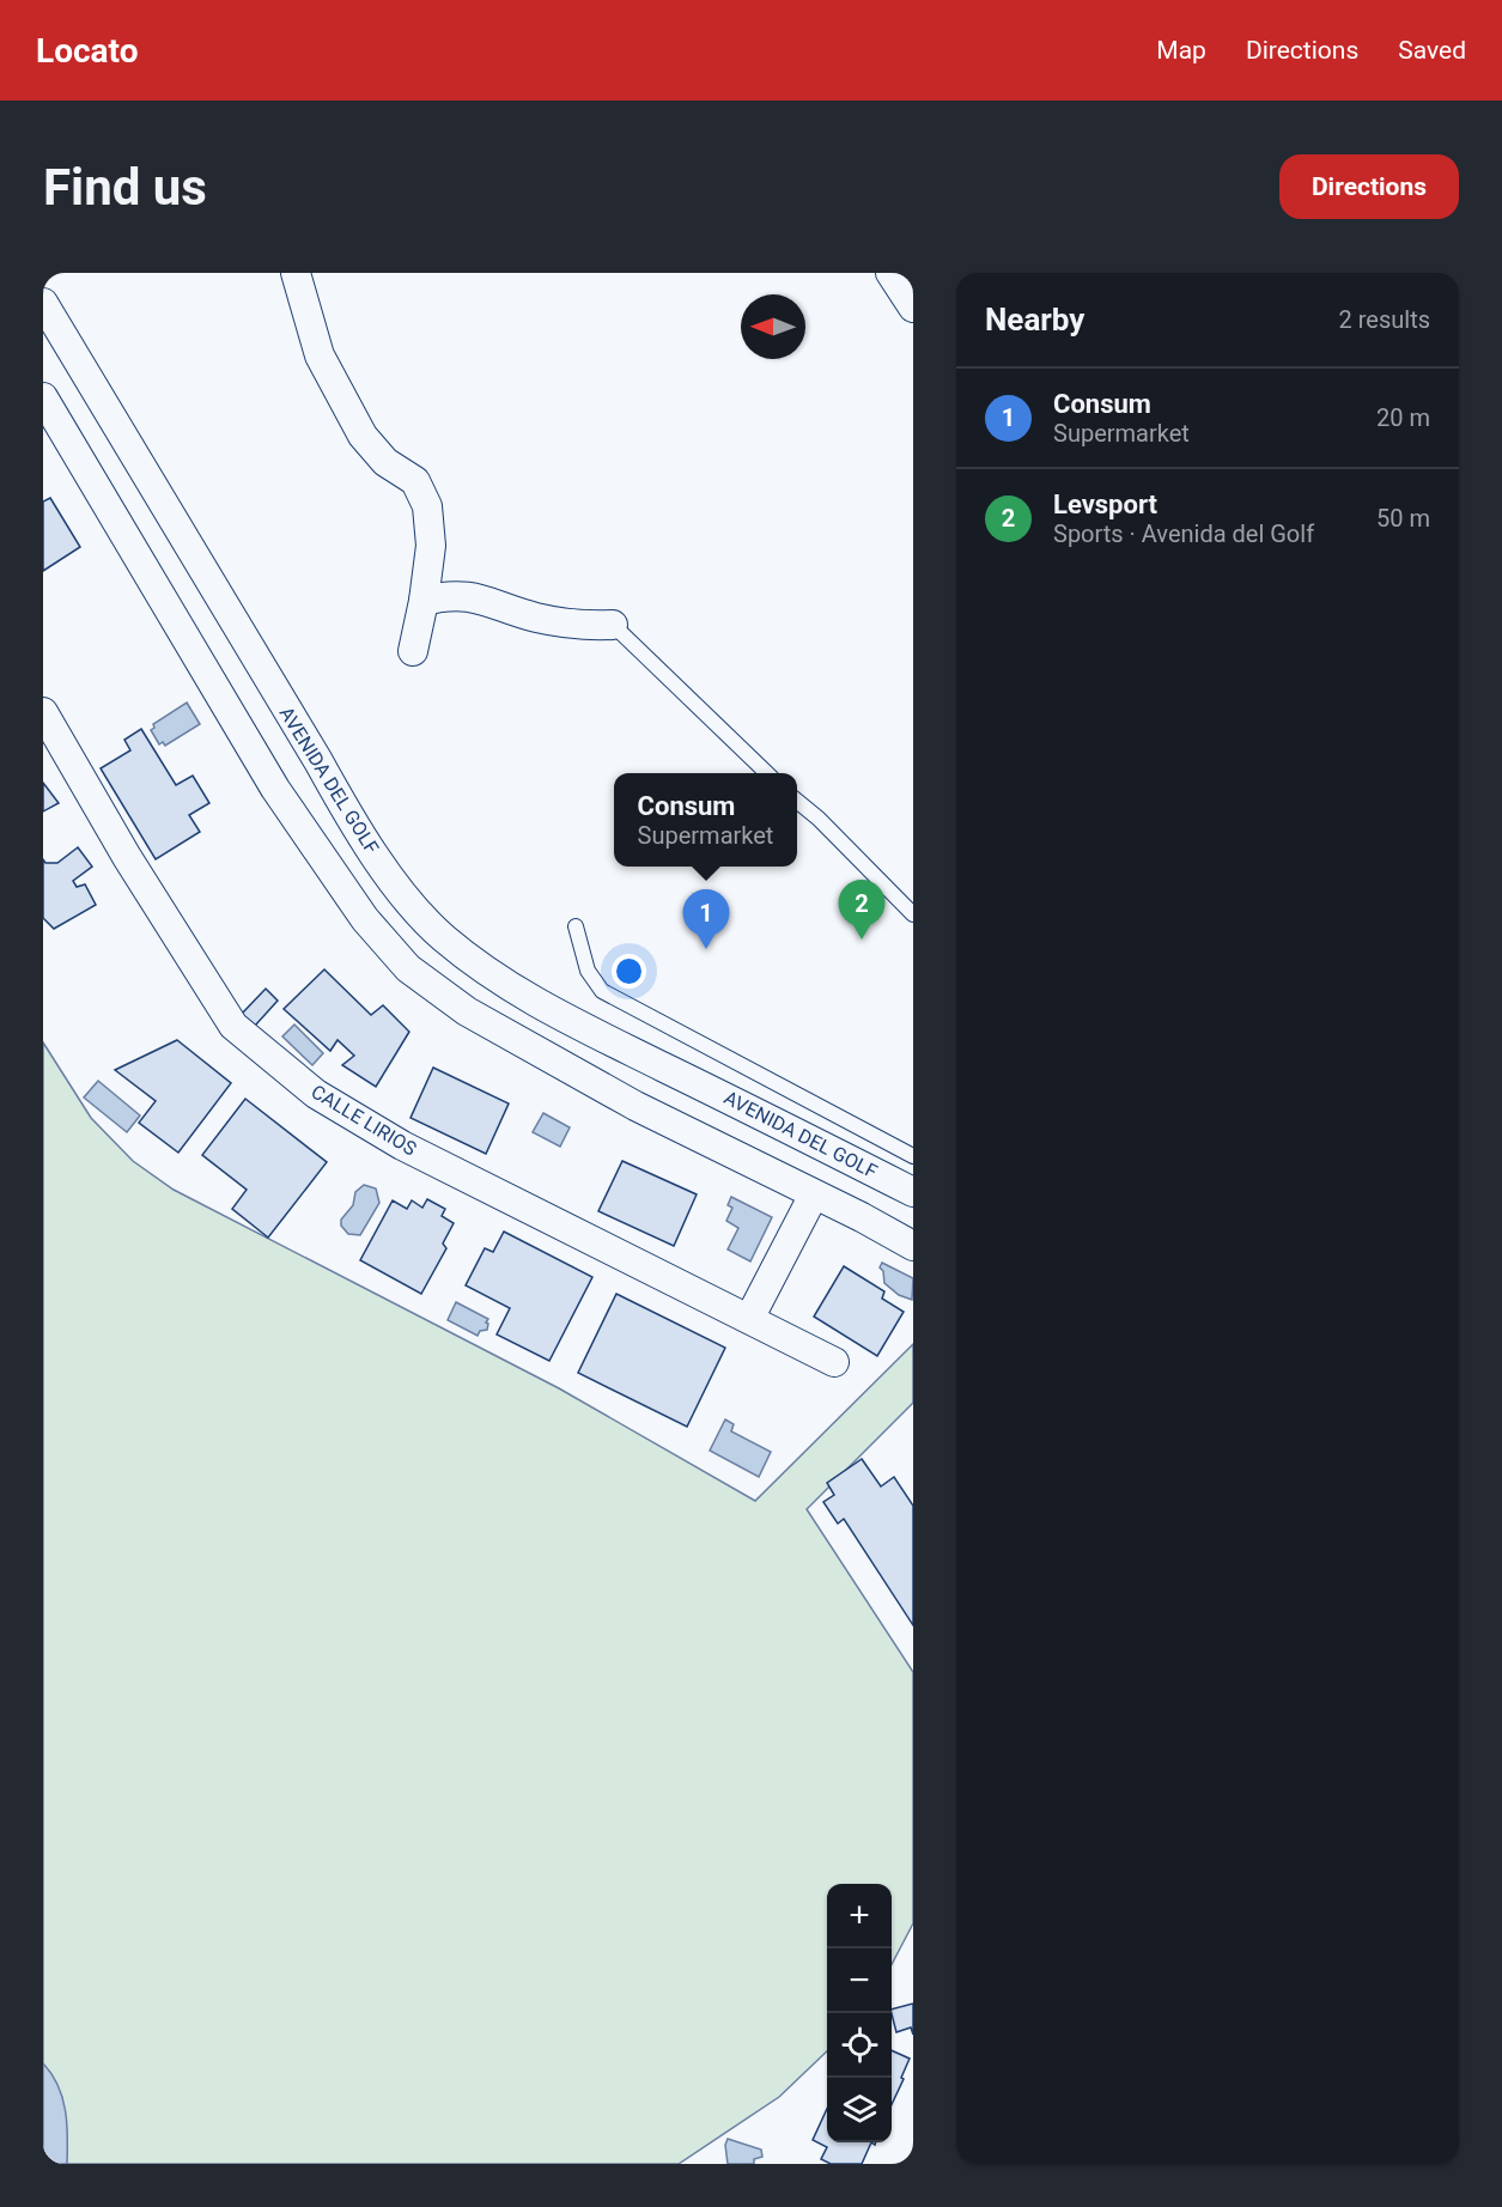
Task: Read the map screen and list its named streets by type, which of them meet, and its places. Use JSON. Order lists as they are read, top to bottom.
{
  "streets": {
    "street": ["AVENIDA DEL GOLF", "CALLE LIRIOS"]
  },
  "north": "left",
  "page": {
    "header": "Locato",
    "nav": ["Map", "Directions", "Saved"],
    "buttons": "Directions",
    "title": "Find us",
    "heading": ["Nearby", "2 results"],
    "list": [
      {
        "mark": "1",
        "name": "Consum",
        "note": "Supermarket",
        "value": "20 m"
      },
      {
        "mark": "2",
        "name": "Levsport",
        "note": "Sports · Avenida del Golf",
        "value": "50 m"
      }
    ],
    "popup": ["Consum", "Supermarket"],
    "pins": ["2", "1"],
    "map_buttons": ["+", "−"]
  }
}
